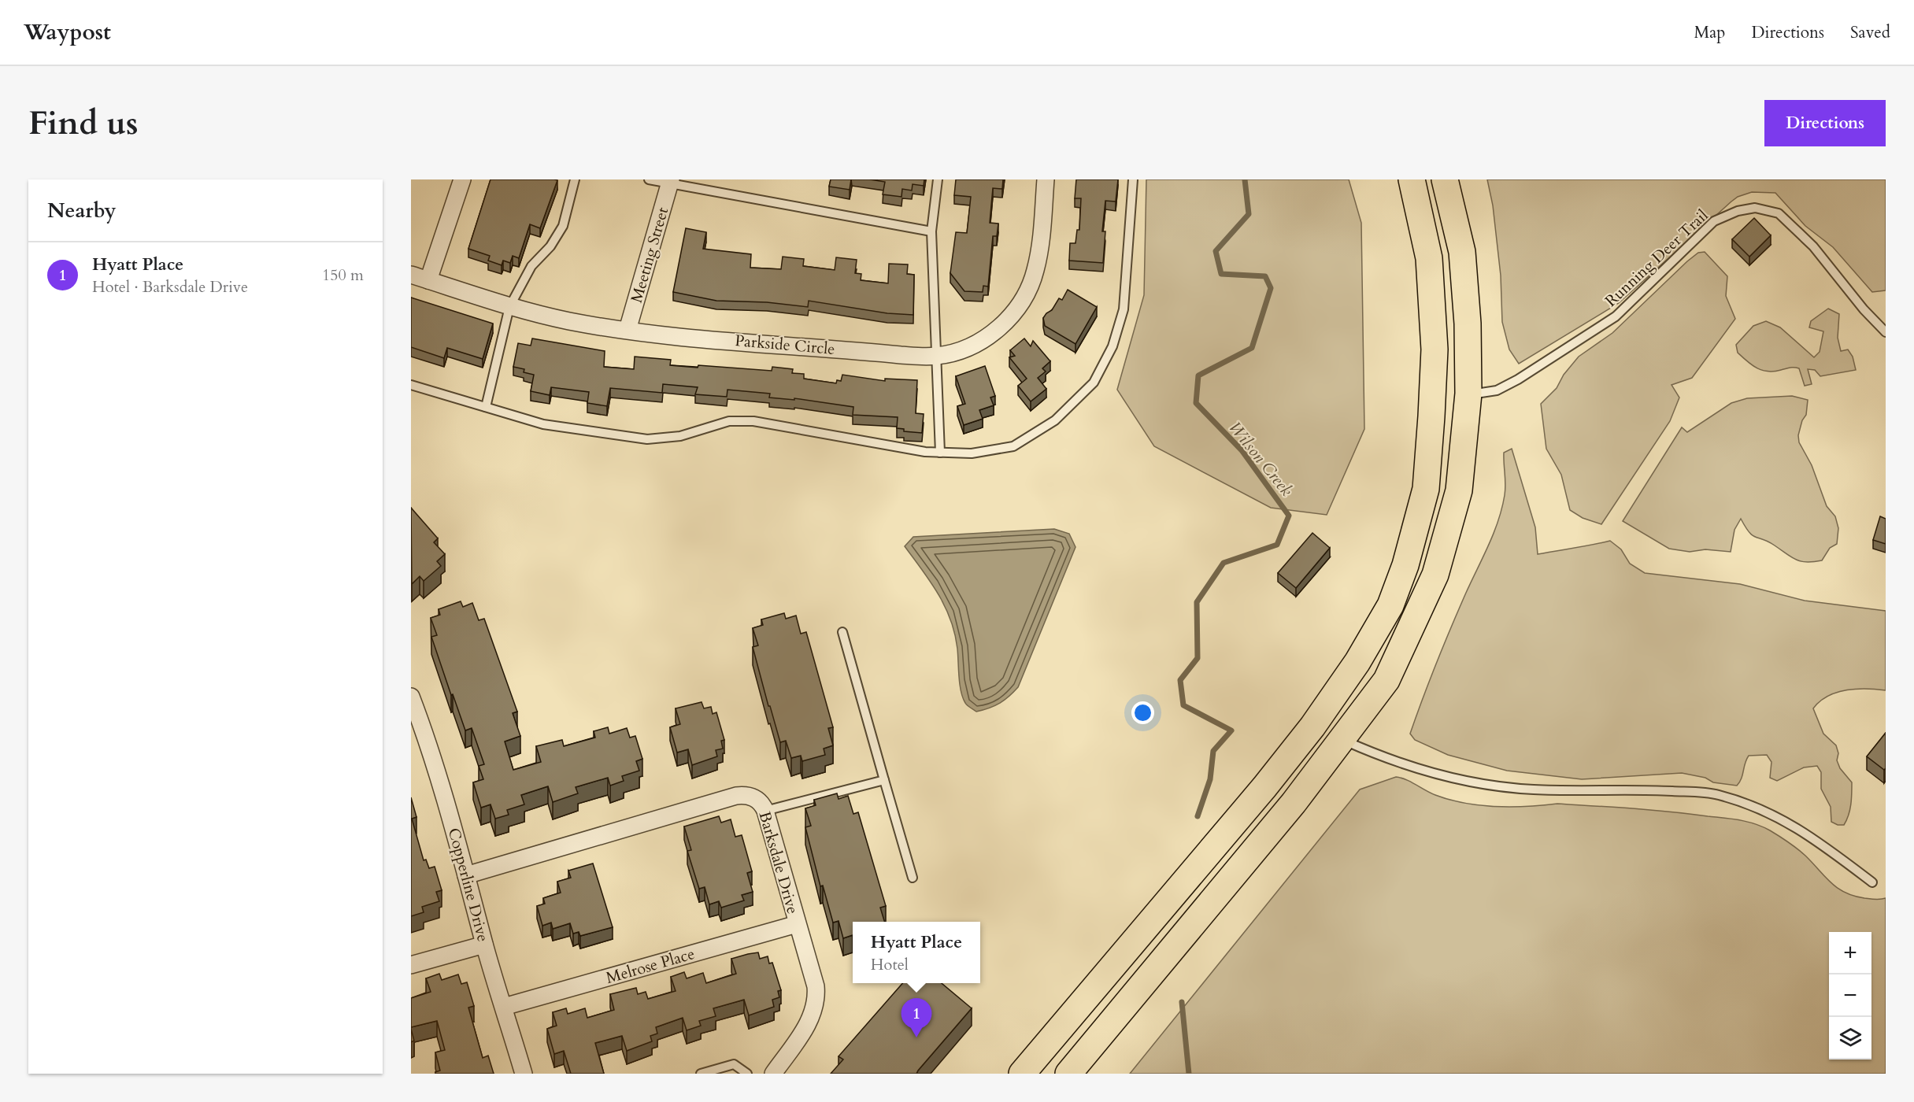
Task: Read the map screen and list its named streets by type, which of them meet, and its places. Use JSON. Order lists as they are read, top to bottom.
{
  "streets": {
    "street": [
      "Meeting Street",
      "Parkside Circle",
      "Barksdale Drive",
      "Copperline Drive",
      "Melrose Place"
    ],
    "lane": ["Running Deer Trail"]
  },
  "crossings": [
    ["Meeting Street", "Parkside Circle"],
    ["Barksdale Drive", "Copperline Drive"],
    ["Barksdale Drive", "Melrose Place"],
    ["Copperline Drive", "Melrose Place"]
  ],
  "water": ["Wilson Creek"],
  "page": {
    "header": "Waypost",
    "nav": ["Map", "Directions", "Saved"],
    "buttons": "Directions",
    "title": "Find us",
    "heading": "Nearby",
    "list": [
      {
        "mark": "1",
        "name": "Hyatt Place",
        "note": "Hotel · Barksdale Drive",
        "value": "150 m"
      }
    ],
    "popup": ["Hyatt Place", "Hotel"],
    "map_buttons": ["+", "−"],
    "pins": "1"
  }
}
